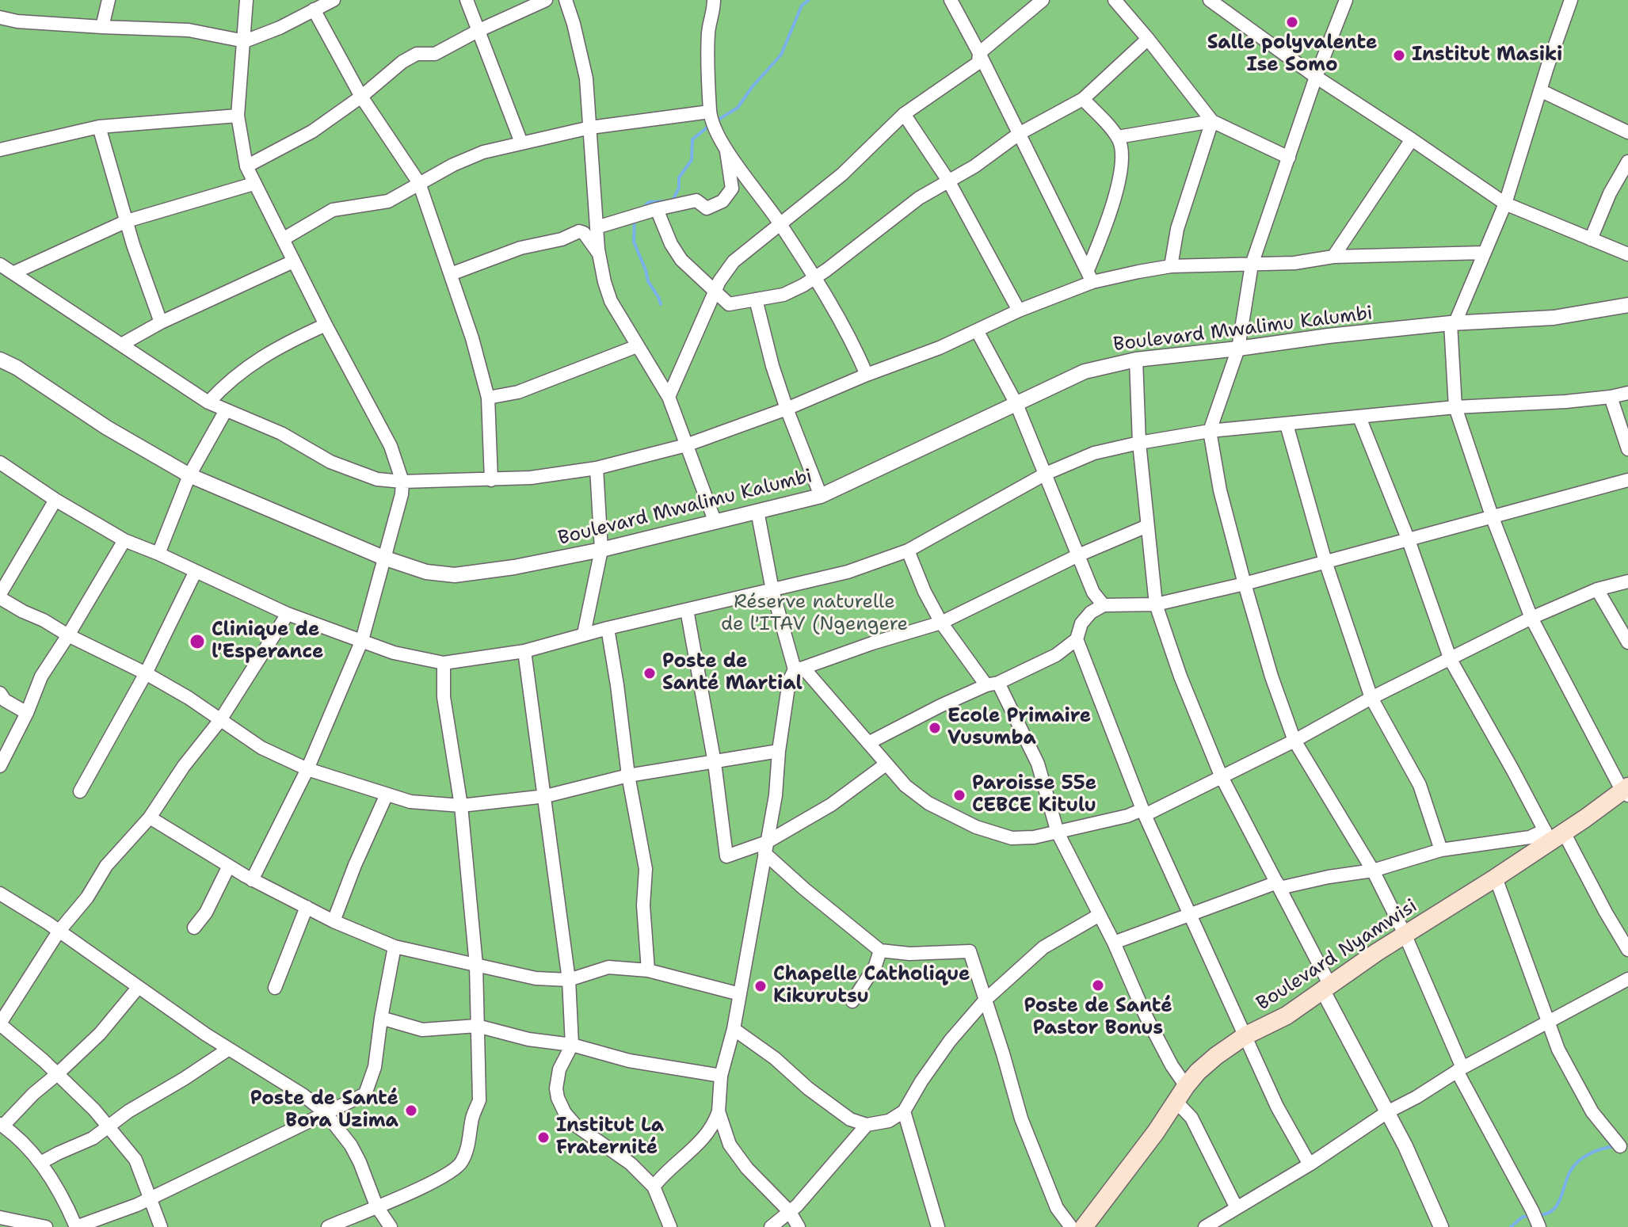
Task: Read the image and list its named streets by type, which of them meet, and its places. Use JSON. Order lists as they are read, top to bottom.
{
  "streets": {
    "main road": ["Boulevard Nyamwisi"],
    "street": ["Boulevard Mwalimu Kalumbi"]
  },
  "parks": ["Réserve naturelle de l'ITAV (Ngengere"],
  "places": [
    "Salle polyvalente Ise Somo",
    "Institut Masiki",
    "Clinique de l'Esperance",
    "Poste de Santé Martial",
    "Ecole Primaire Vusumba",
    "Paroisse 55e CEBCE Kitulu",
    "Poste de Santé Pastor Bonus",
    "Chapelle Catholique Kikurutsu",
    "Poste de Santé Bora Uzima",
    "Institut La Fraternité"
  ]
}
